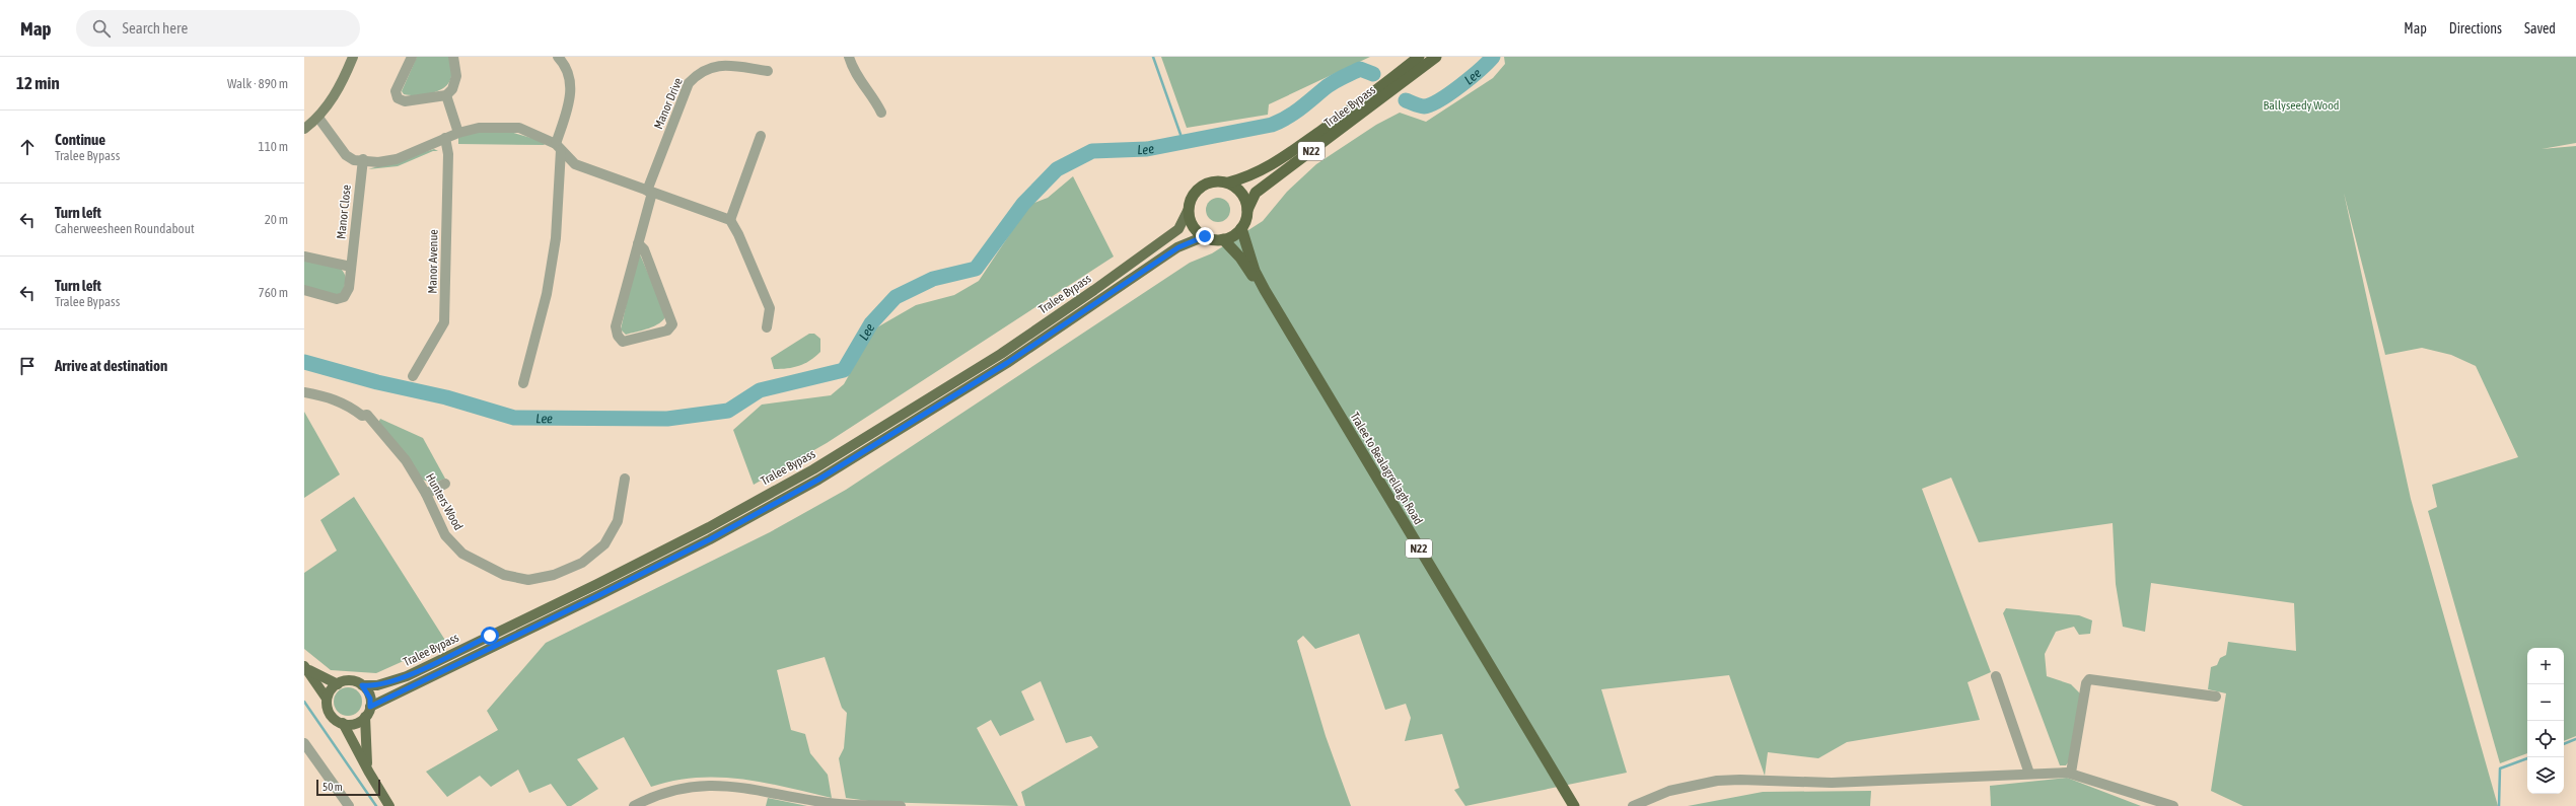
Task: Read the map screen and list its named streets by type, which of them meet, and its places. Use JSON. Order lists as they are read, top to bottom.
{
  "streets": {
    "highway": ["Tralee Bypass", "N22", "Tralee to Bealagrellagh Road"],
    "street": [
      "Manor Drive",
      "Manor Close",
      "Manor Avenue",
      "Hunters Wood"
    ]
  },
  "crossings": [
    ["Tralee Bypass", "N22"],
    ["Tralee Bypass", "Tralee to Bealagrellagh Road"],
    ["N22", "Tralee to Bealagrellagh Road"]
  ],
  "water": ["Lee"],
  "parks": ["Ballyseedy Wood"],
  "scale_bar": "50 m",
  "page": {
    "header": "Map",
    "search": "Search here",
    "nav": ["Map", "Directions", "Saved"],
    "heading": ["12 min", "Walk · 890 m"],
    "list": [
      ["Continue", "Tralee Bypass", "110 m"],
      ["Turn left", "Caherweesheen Roundabout", "20 m"],
      ["Turn left", "Tralee Bypass", "760 m"],
      "Arrive at destination"
    ],
    "map_buttons": ["+", "−"],
    "scale": "50 m"
  }
}
